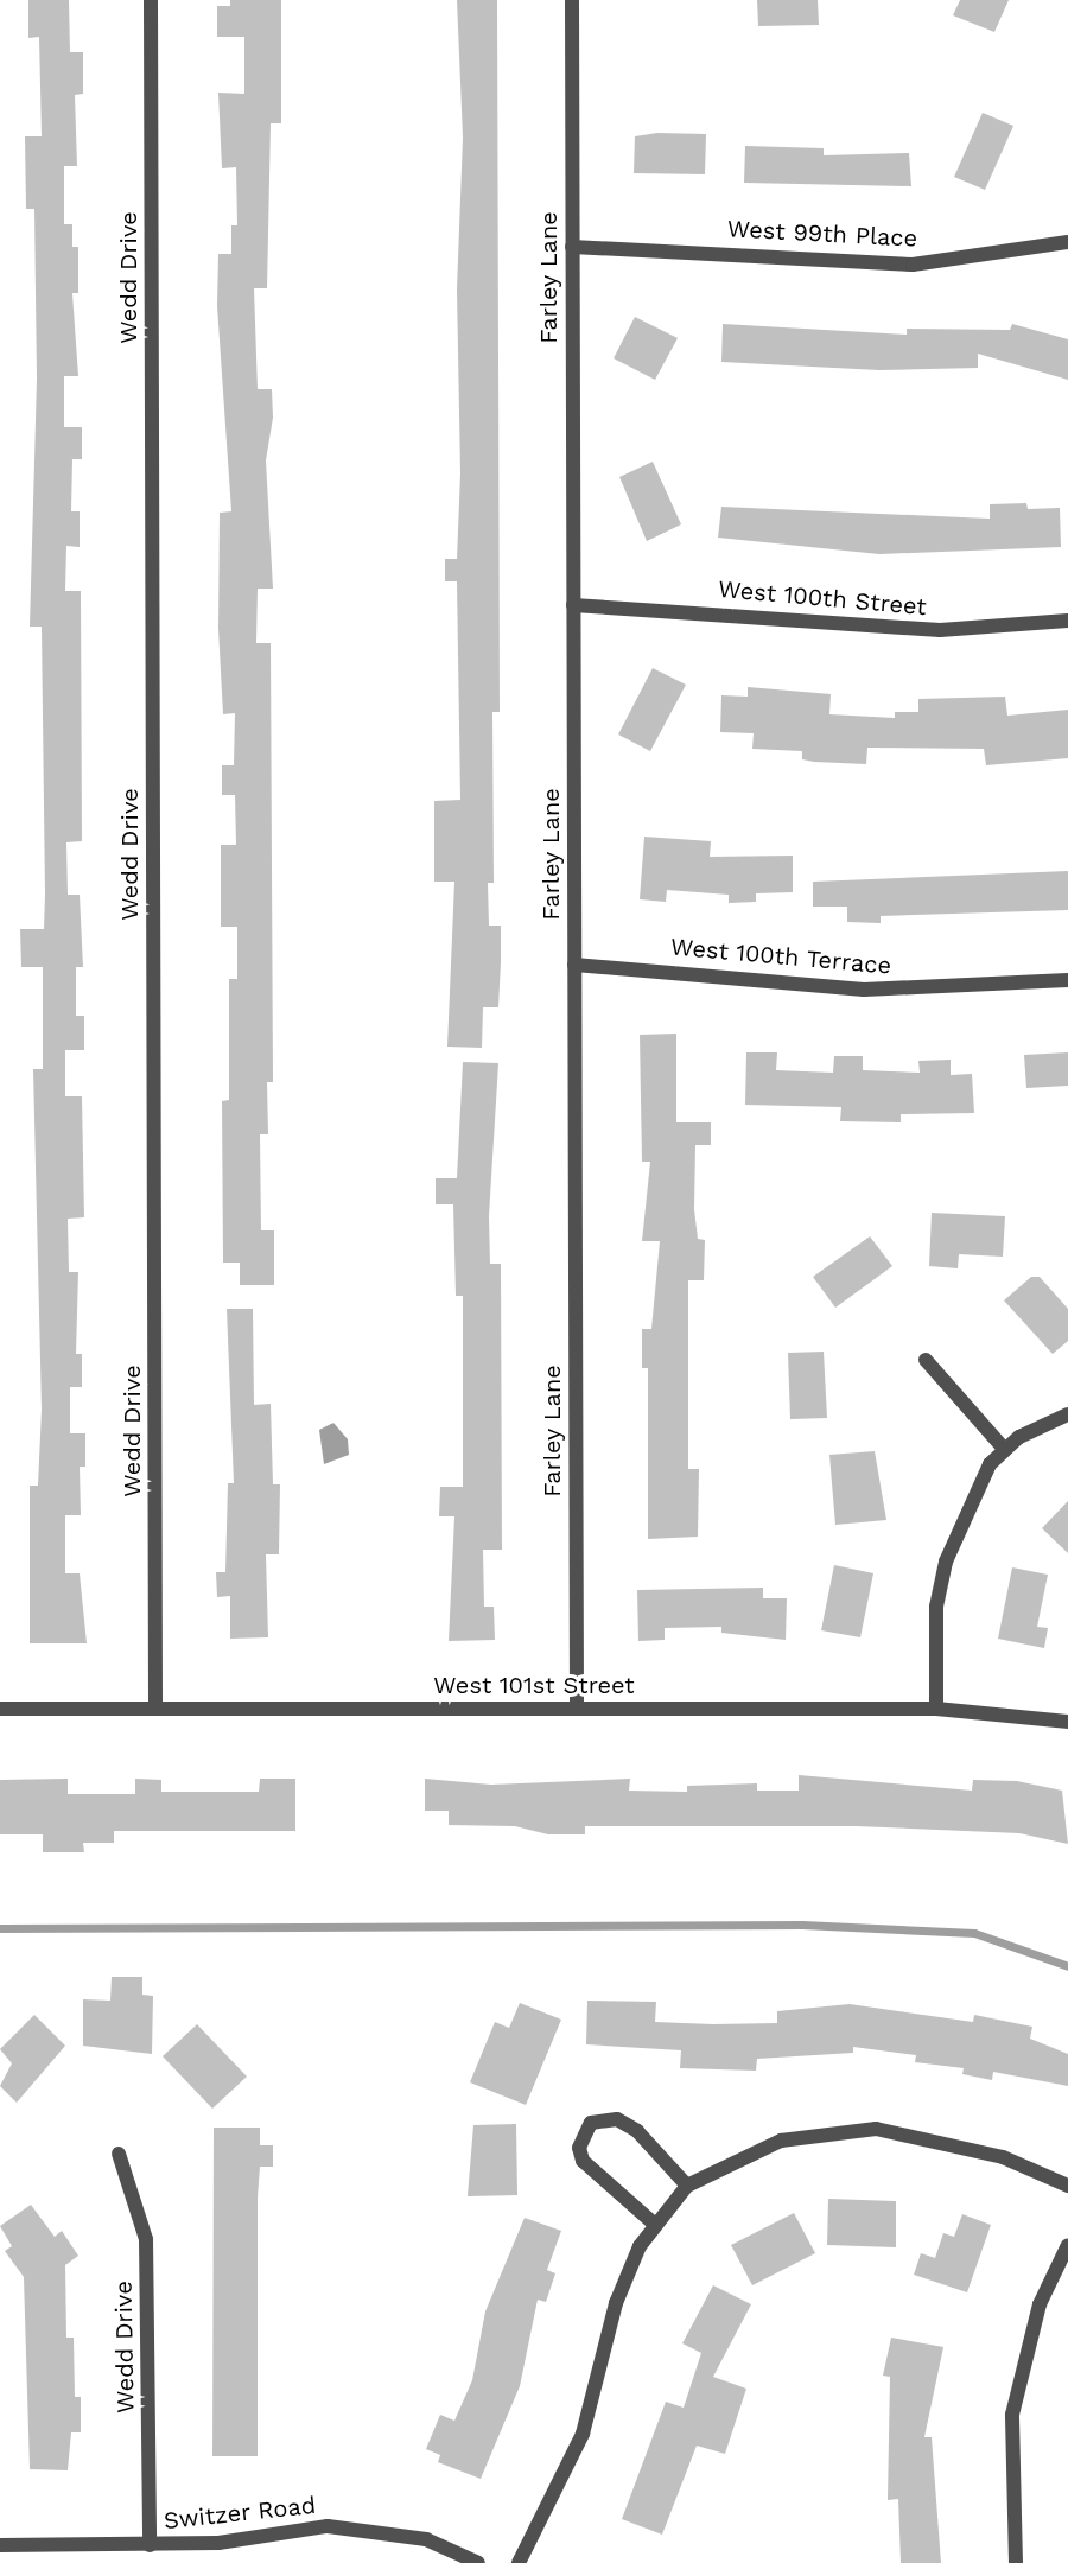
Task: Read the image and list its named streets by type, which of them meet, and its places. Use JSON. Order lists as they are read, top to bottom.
{
  "streets": {
    "street": [
      "West 99th Place",
      "Wedd Drive",
      "Farley Lane",
      "West 100th Street",
      "West 100th Terrace",
      "West 101st Street",
      "Switzer Road"
    ]
  },
  "crossings": [
    ["West 99th Place", "Farley Lane"],
    ["Wedd Drive", "West 101st Street"],
    ["Wedd Drive", "Switzer Road"],
    ["Farley Lane", "West 100th Street"],
    ["Farley Lane", "West 100th Terrace"],
    ["Farley Lane", "West 101st Street"]
  ]
}
